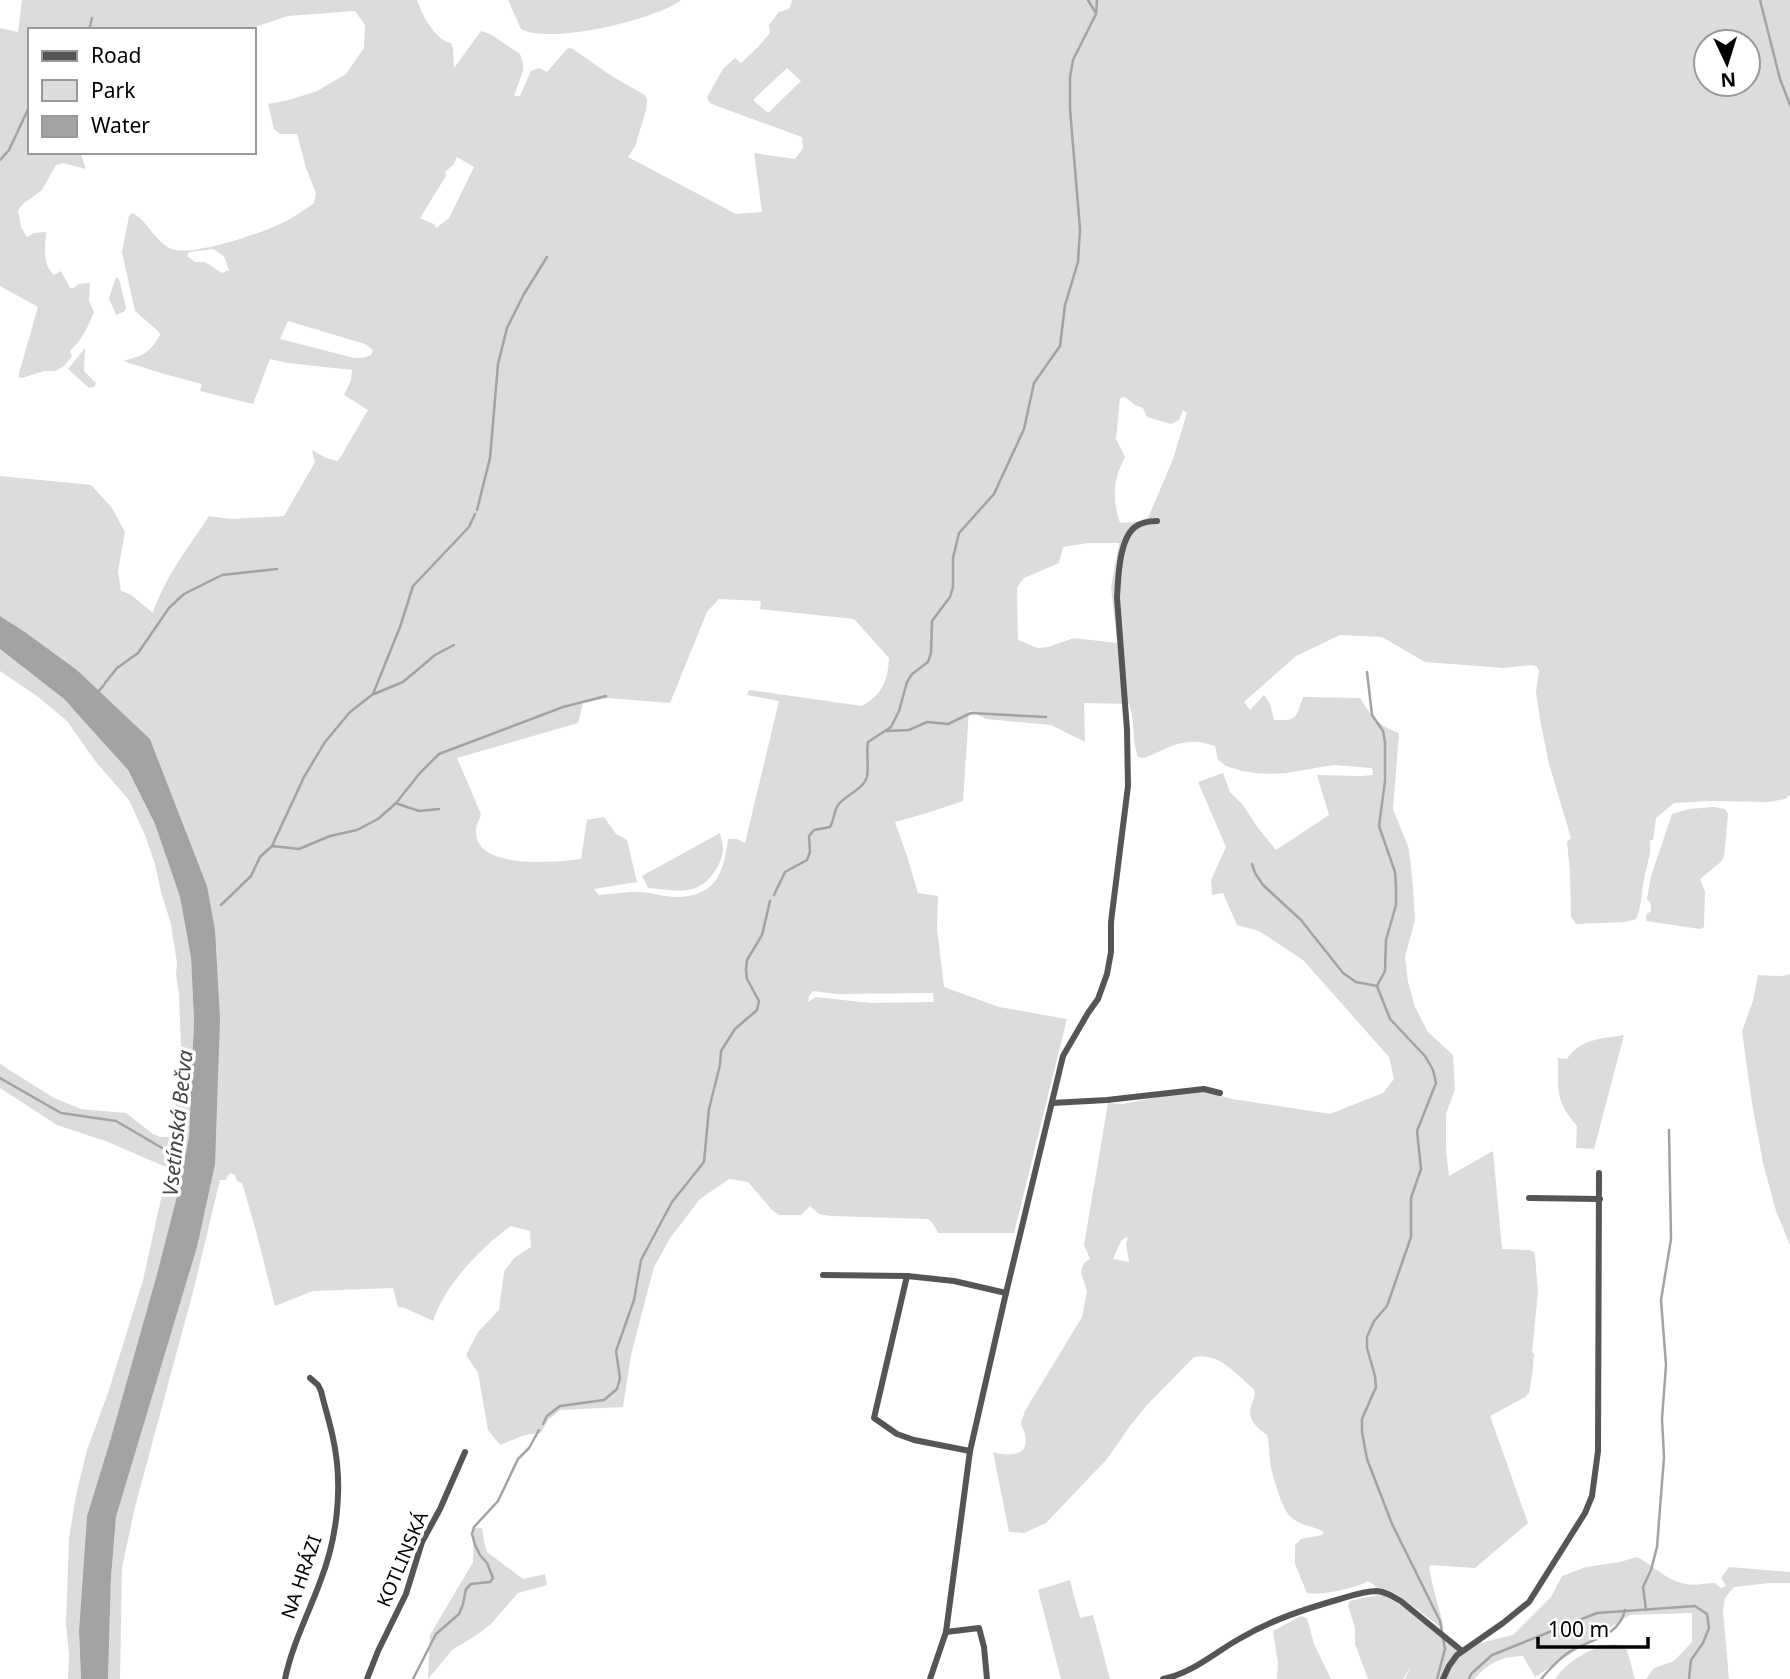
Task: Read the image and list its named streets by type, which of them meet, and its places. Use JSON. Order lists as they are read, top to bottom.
{
  "streets": {
    "street": ["KOTLINSKÁ", "NA HRÁZI"]
  },
  "water": ["Vsetínská Bečva"],
  "legend": ["Road", "Park", "Water"],
  "scale_bar": "100 m",
  "north": "bottom"
}
